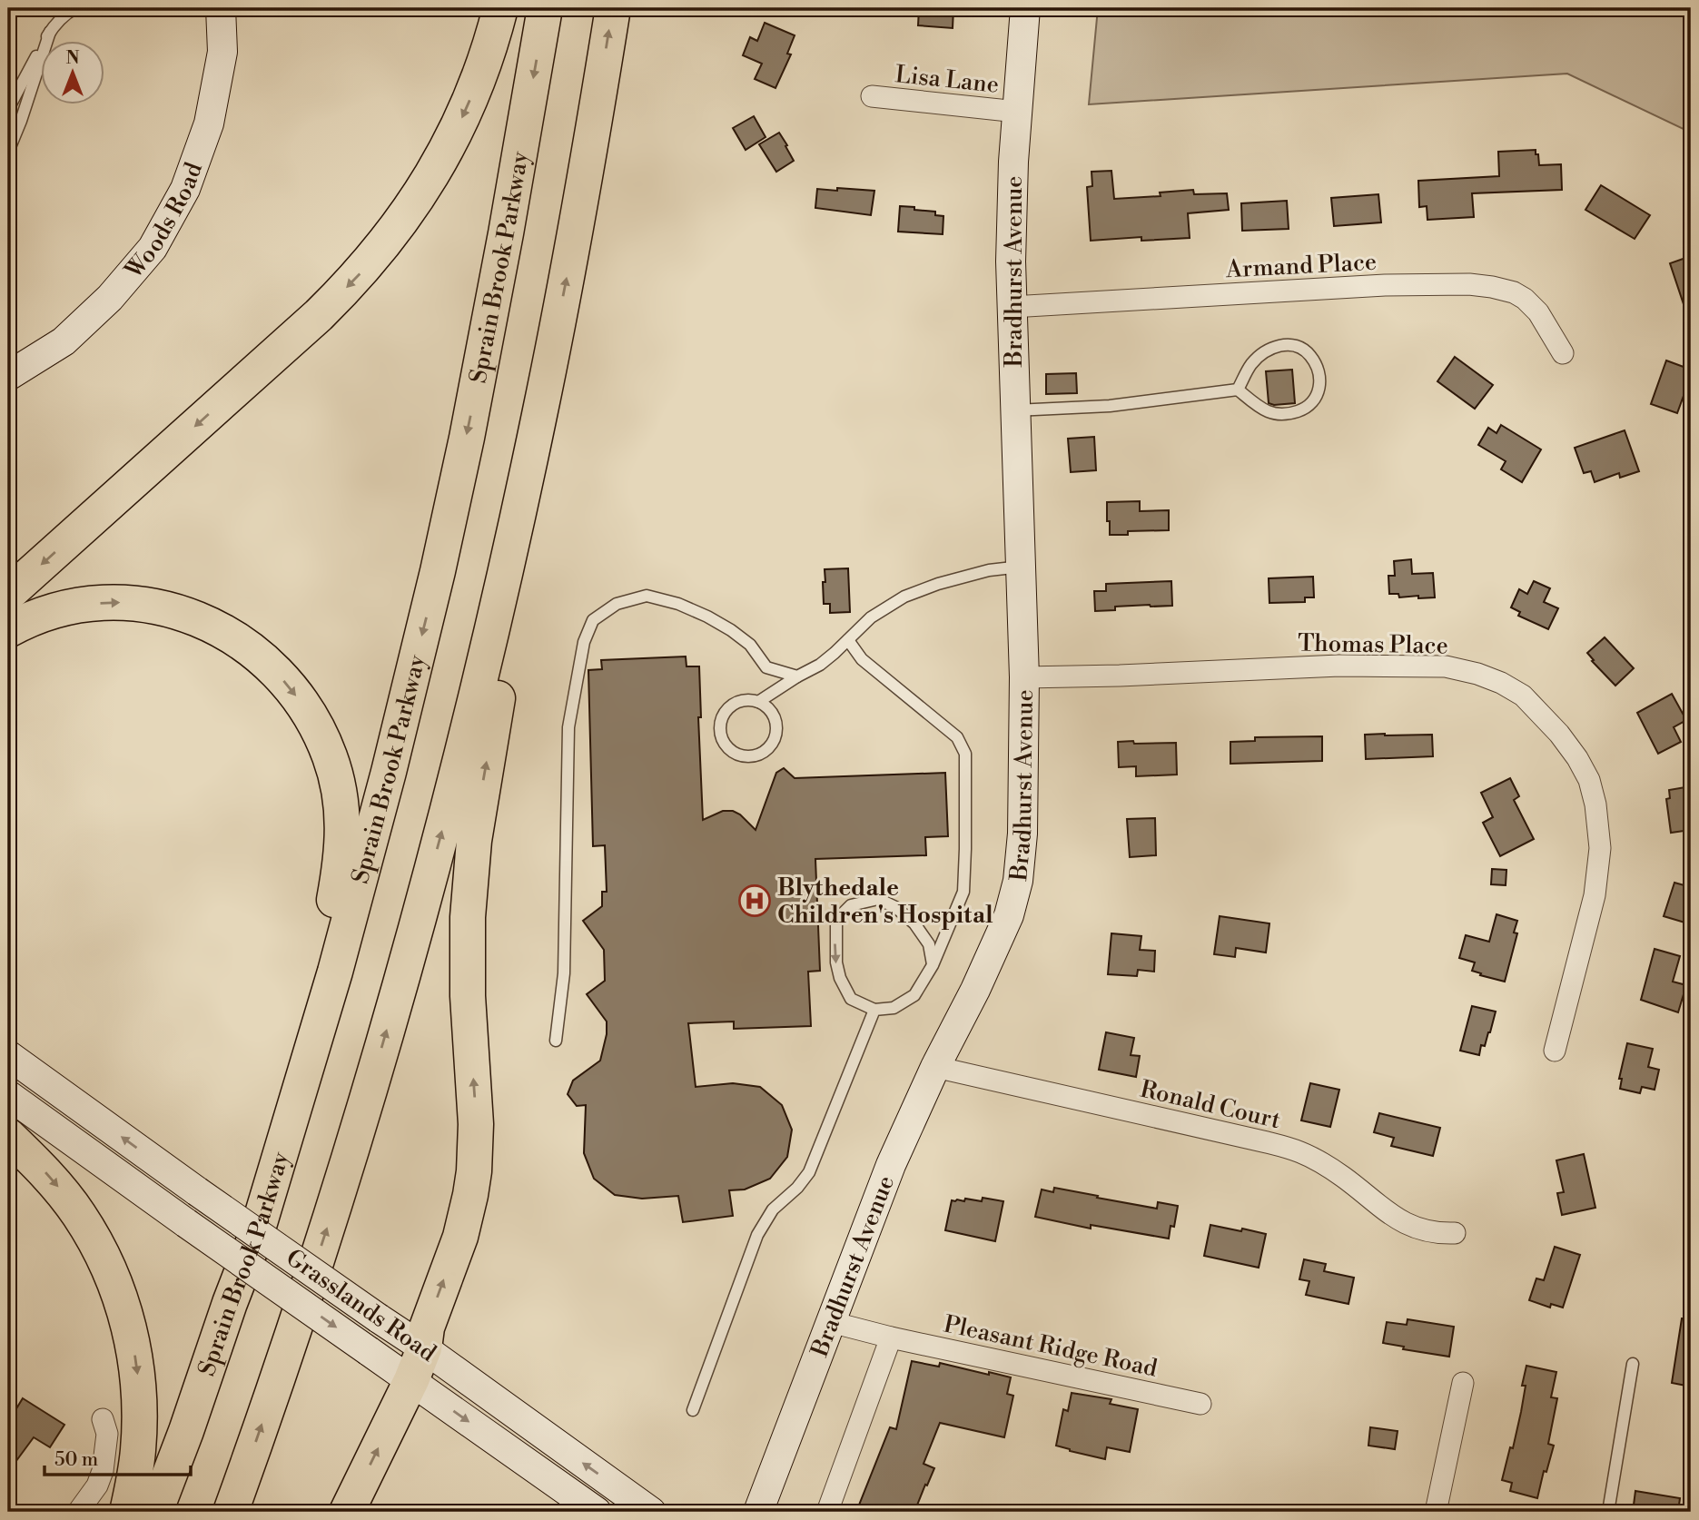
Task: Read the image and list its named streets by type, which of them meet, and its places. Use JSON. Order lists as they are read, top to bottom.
{
  "streets": {
    "highway": ["Sprain Brook Parkway"],
    "main road": ["Woods Road", "Bradhurst Avenue", "Grasslands Road"],
    "street": [
      "Lisa Lane",
      "Armand Place",
      "Thomas Place",
      "Ronald Court",
      "Pleasant Ridge Road"
    ]
  },
  "crossings": [
    ["Lisa Lane", "Bradhurst Avenue"],
    ["Armand Place", "Bradhurst Avenue"],
    ["Bradhurst Avenue", "Thomas Place"],
    ["Bradhurst Avenue", "Ronald Court"],
    ["Bradhurst Avenue", "Pleasant Ridge Road"]
  ],
  "places": {
    "hospital": ["Blythedale Children's Hospital"]
  },
  "scale_bar": "50 m",
  "north": "top"
}
